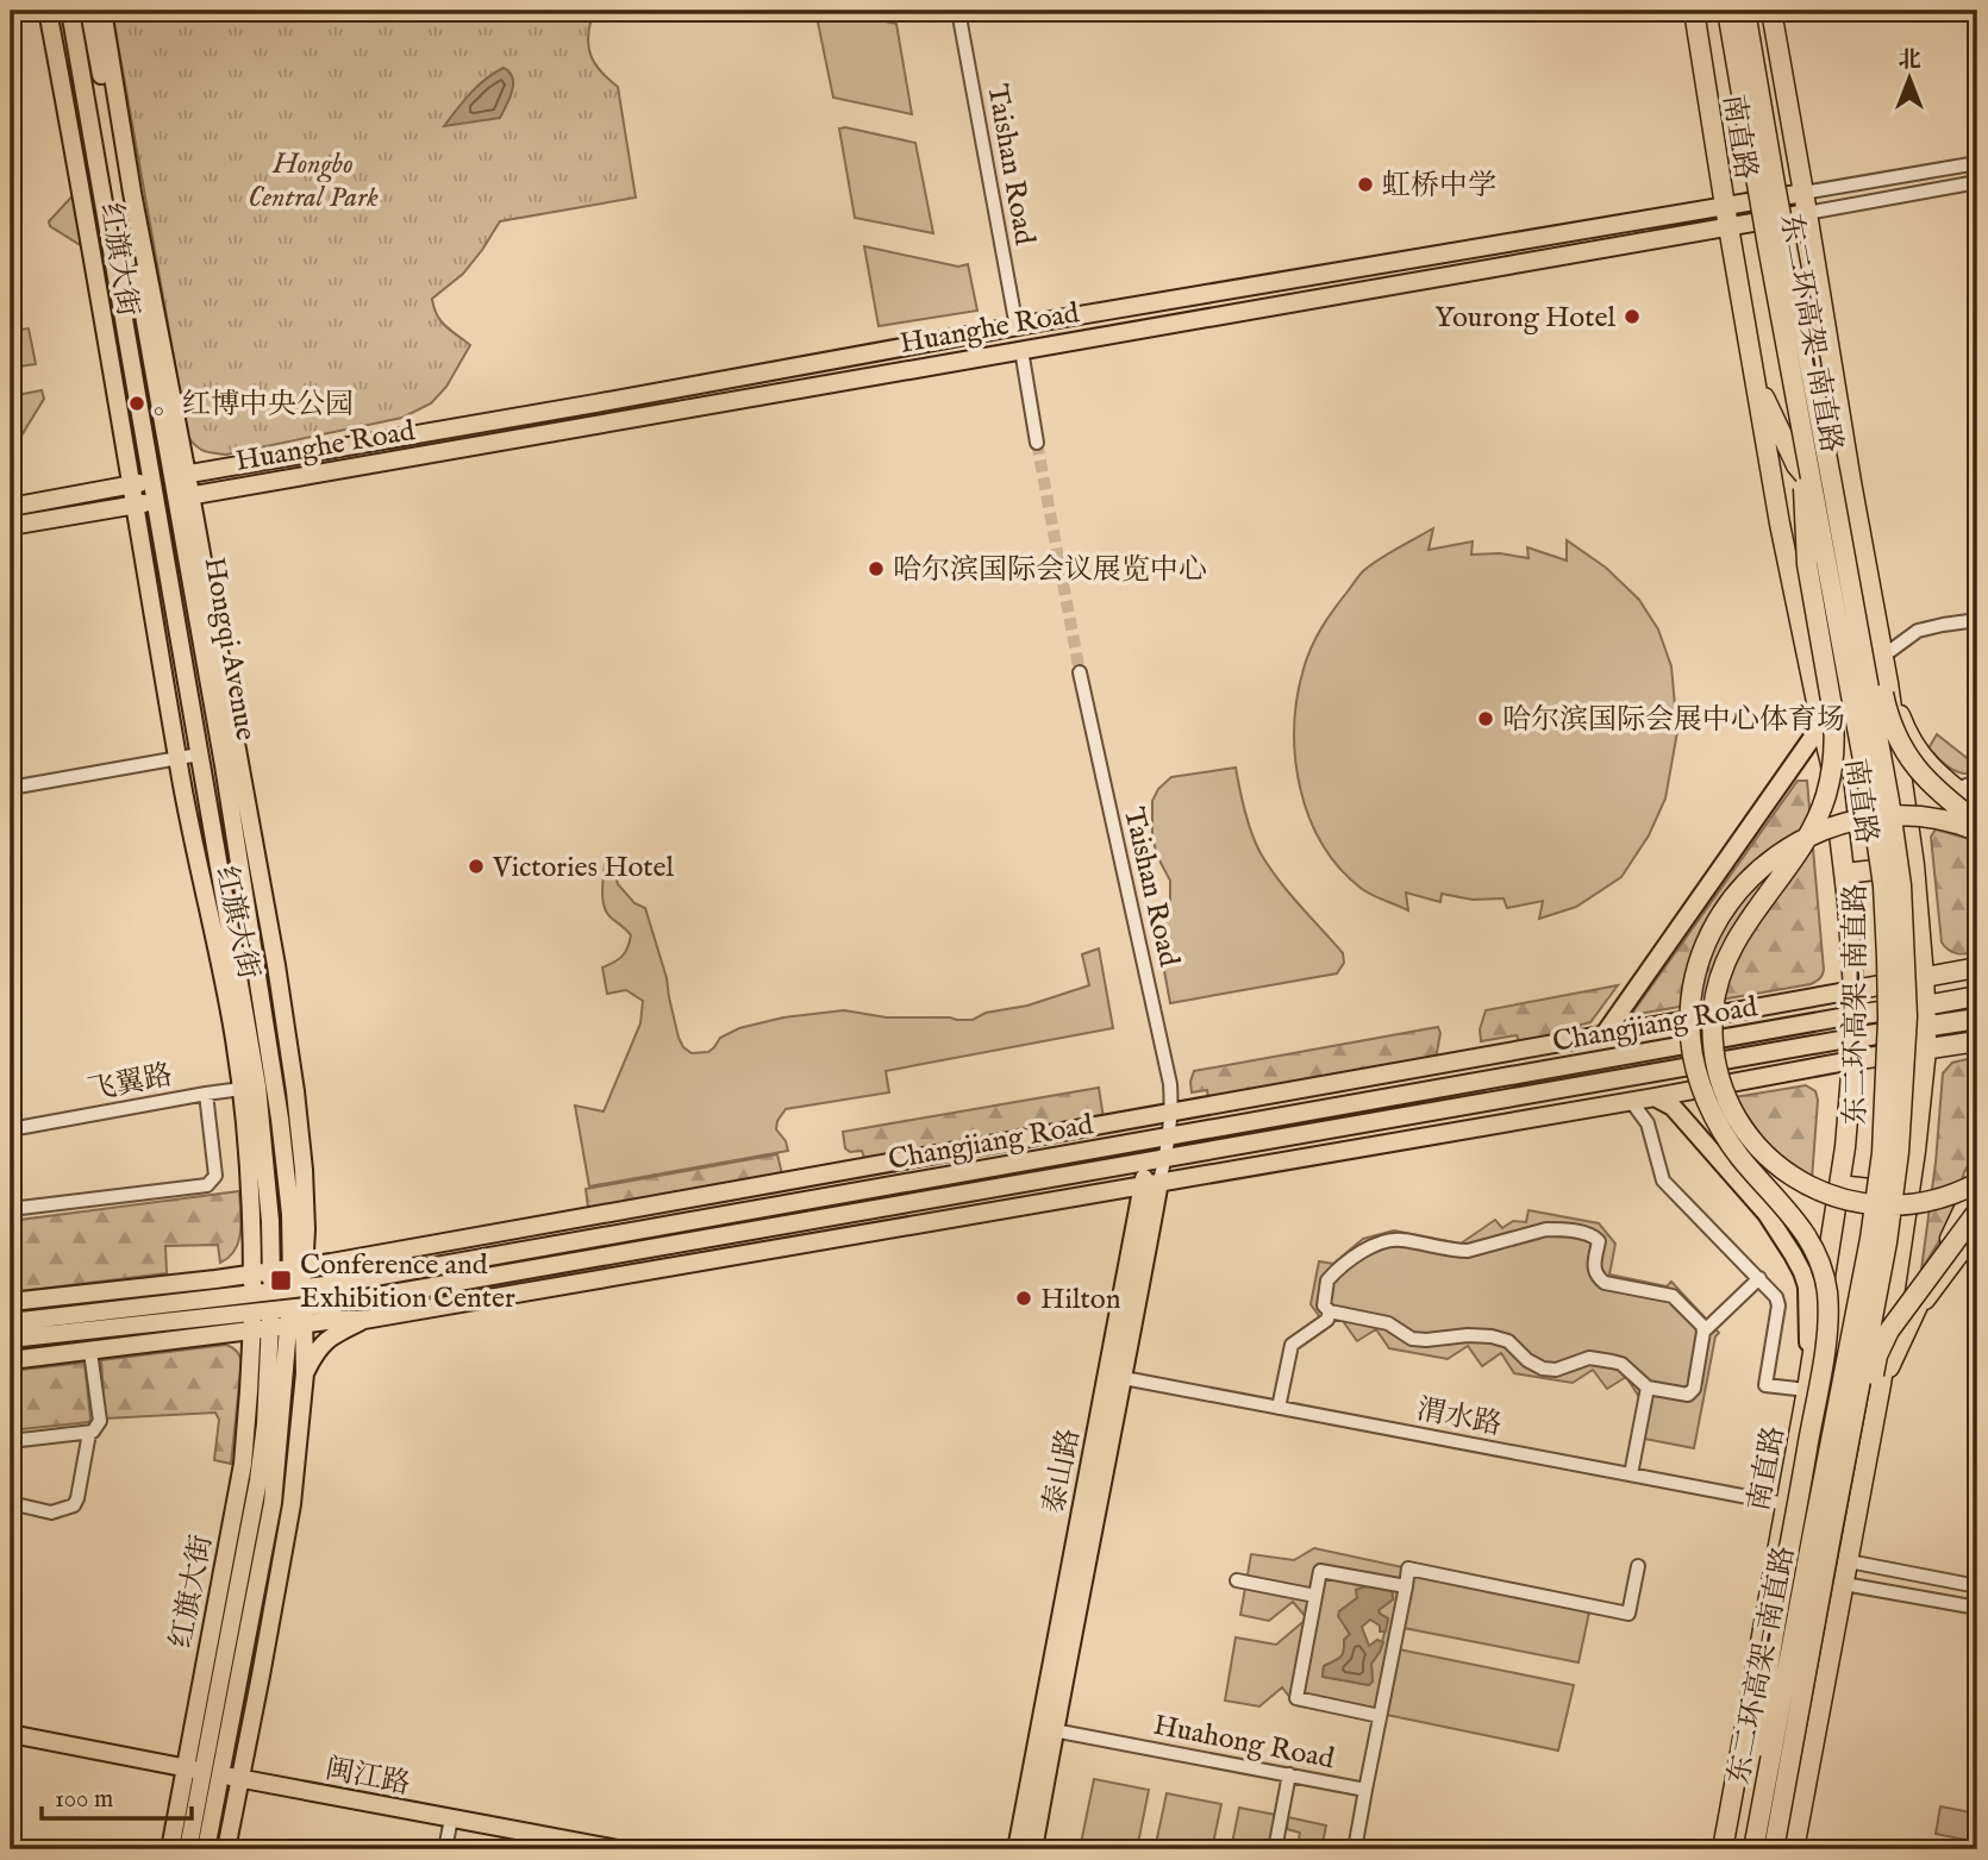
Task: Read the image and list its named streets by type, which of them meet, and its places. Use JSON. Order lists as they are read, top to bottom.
{
  "streets": {
    "highway": ["南直路", "东二环高架-南直路", "Changjiang Road"],
    "main road": [
      "红旗大街",
      "Huanghe Road",
      "Hongqi Avenue",
      "泰山路",
      "闽江路"
    ],
    "street": [
      "Taishan Road",
      "飞翼路",
      "渭水路",
      "Huahong Road"
    ]
  },
  "crossings": [
    ["南直路", "Huanghe Road"],
    ["南直路", "Changjiang Road"],
    ["南直路", "渭水路"],
    ["Taishan Road", "Huanghe Road"],
    ["Taishan Road", "泰山路"],
    ["红旗大街", "Huanghe Road"],
    ["红旗大街", "Hongqi Avenue"],
    ["红旗大街", "Changjiang Road"],
    ["红旗大街", "飞翼路"],
    ["红旗大街", "闽江路"],
    ["Huanghe Road", "Hongqi Avenue"],
    ["Hongqi Avenue", "Changjiang Road"],
    ["Hongqi Avenue", "飞翼路"],
    ["Changjiang Road", "泰山路"],
    ["渭水路", "泰山路"],
    ["泰山路", "Huahong Road"]
  ],
  "parks": ["Hongbo Central Park"],
  "places": {
    "other": [
      "虹桥中学",
      "Yourong Hotel",
      "。红博中央公园",
      "哈尔滨国际会议展览中心",
      "哈尔滨国际会展中心体育场",
      "Victories Hotel",
      "Hilton"
    ],
    "transit": ["Conference and Exhibition Center"]
  },
  "scale_bar": "100 m",
  "north": "top"
}
